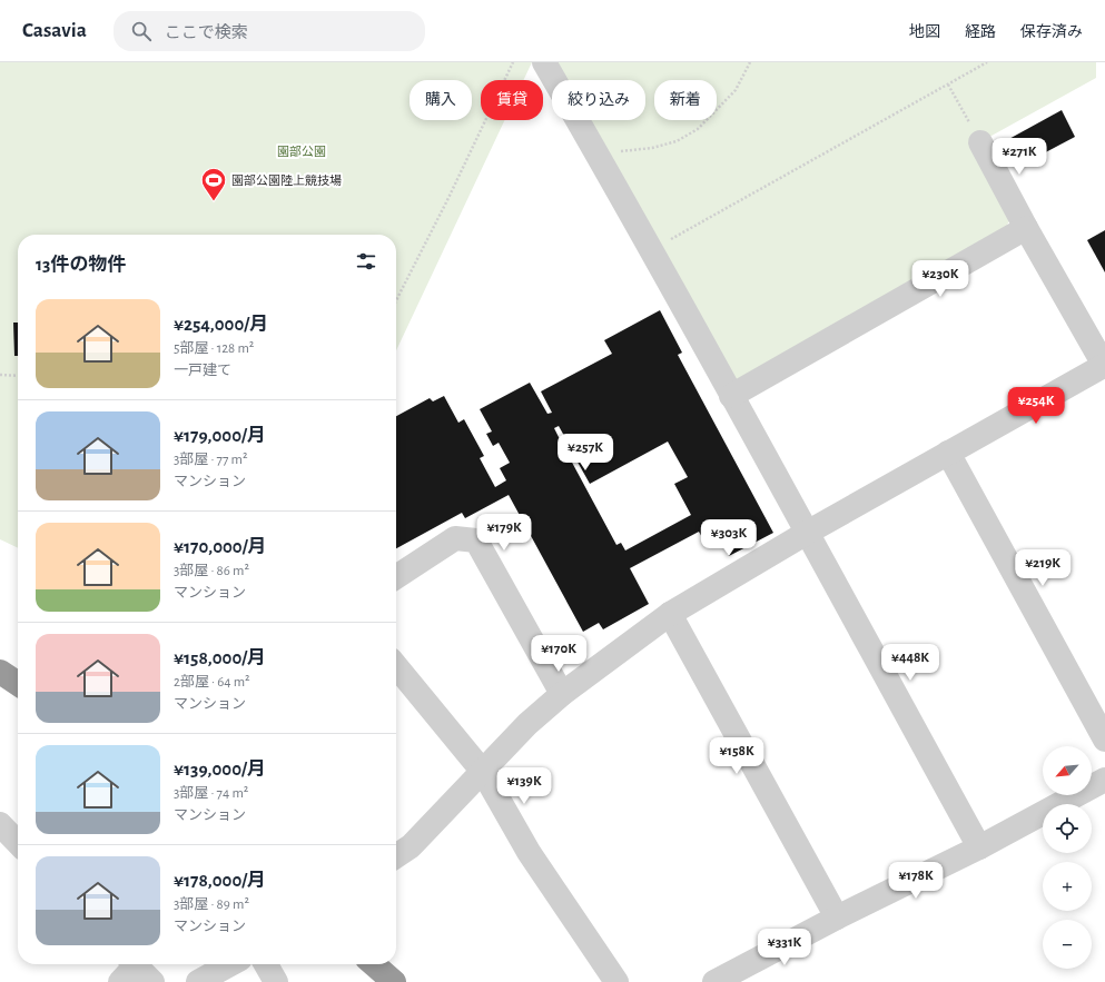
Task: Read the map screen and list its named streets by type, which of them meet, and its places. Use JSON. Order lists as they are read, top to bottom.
{
  "parks": ["園部公園"],
  "places": {
    "sports": ["園部公園陸上競技場"]
  },
  "north": "bottom left",
  "page": {
    "header": "Casavia",
    "search": "ここで検索",
    "nav": ["地図", "経路", "保存済み"],
    "chip": [
      "購入",
      "賃貸",
      "絞り込み",
      "新着"
    ],
    "price": [
      "¥271K",
      "¥230K",
      "¥254K",
      "¥257K",
      "¥179K",
      "¥303K",
      "¥219K",
      "¥170K",
      "¥448K",
      "¥158K",
      "¥139K",
      "¥178K",
      "¥331K"
    ],
    "heading": "13件の物件",
    "list": [
      {
        "name": "¥254,000/月",
        "note": "5部屋 · 128 m² · 一戸建て"
      },
      {
        "name": "¥179,000/月",
        "note": "3部屋 · 77 m² · マンション"
      },
      {
        "name": "¥170,000/月",
        "note": "3部屋 · 86 m² · マンション"
      },
      {
        "name": "¥158,000/月",
        "note": "2部屋 · 64 m² · マンション"
      },
      {
        "name": "¥139,000/月",
        "note": "3部屋 · 74 m² · マンション"
      },
      {
        "name": "¥178,000/月",
        "note": "3部屋 · 89 m² · マンション"
      }
    ],
    "map_buttons": ["+", "−"]
  }
}
